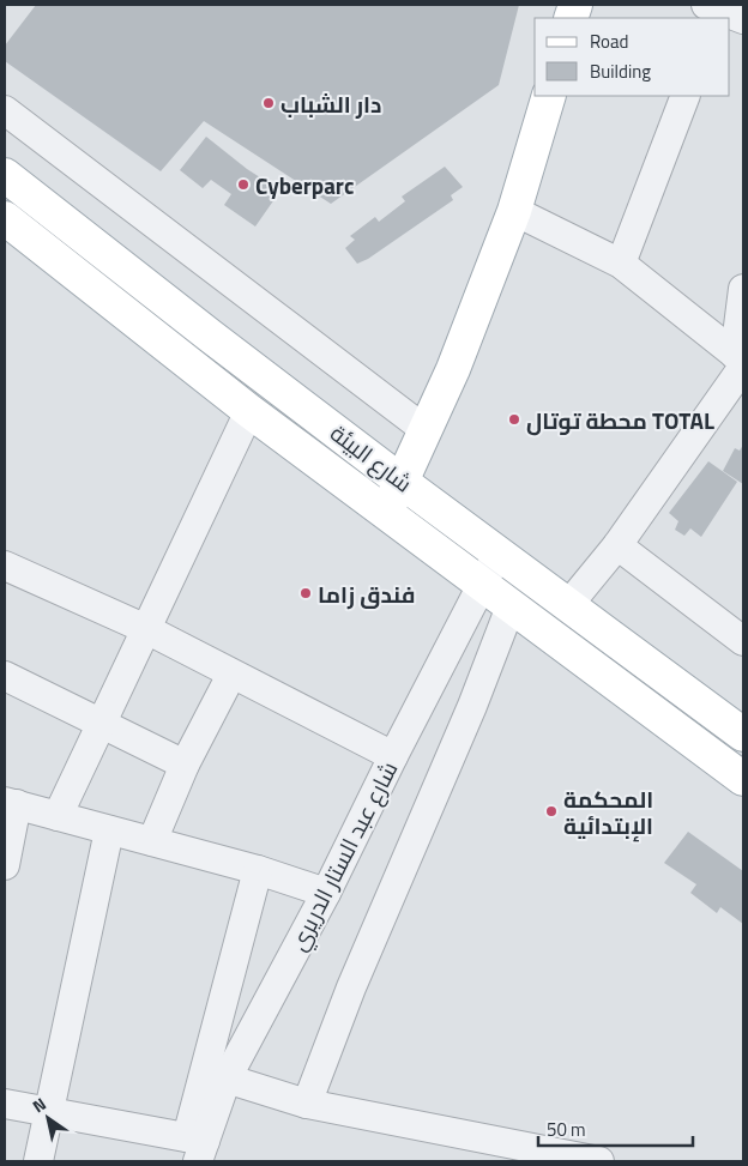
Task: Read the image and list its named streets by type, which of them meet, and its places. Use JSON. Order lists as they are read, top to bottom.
{
  "streets": {
    "main road": ["شارع البيئة"],
    "street": ["شارع عبد الستار الدريري"]
  },
  "crossings": [
    ["شارع البيئة", "شارع عبد الستار الدريري"]
  ],
  "places": [
    "دار الشباب",
    "Cyberparc",
    "محطة توتال TOTAL",
    "فندق زاما",
    "المحكمة الإبتدائية"
  ],
  "legend": ["Road", "Building"],
  "scale_bar": "50 m",
  "north": "top left"
}
